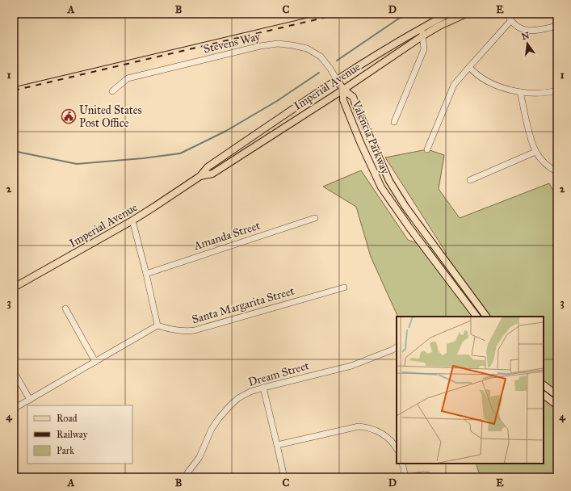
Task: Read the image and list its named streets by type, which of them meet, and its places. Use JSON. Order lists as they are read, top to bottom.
{
  "streets": {
    "main road": ["Stevens Way", "Imperial Avenue", "Valencia Parkway"],
    "street": ["Amanda Street", "Santa Margarita Street", "Dream Street"]
  },
  "crossings": [
    ["Stevens Way", "Imperial Avenue"],
    ["Stevens Way", "Valencia Parkway"],
    ["Imperial Avenue", "Valencia Parkway"]
  ],
  "places": {
    "public building": ["United States Post Office"]
  },
  "legend": ["Road", "Railway", "Park"],
  "north": "top",
  "grid": {
    "columns": [
      "A",
      "B",
      "C",
      "D",
      "E"
    ],
    "rows": [
      "1",
      "2",
      "3",
      "4"
    ]
  }
}
